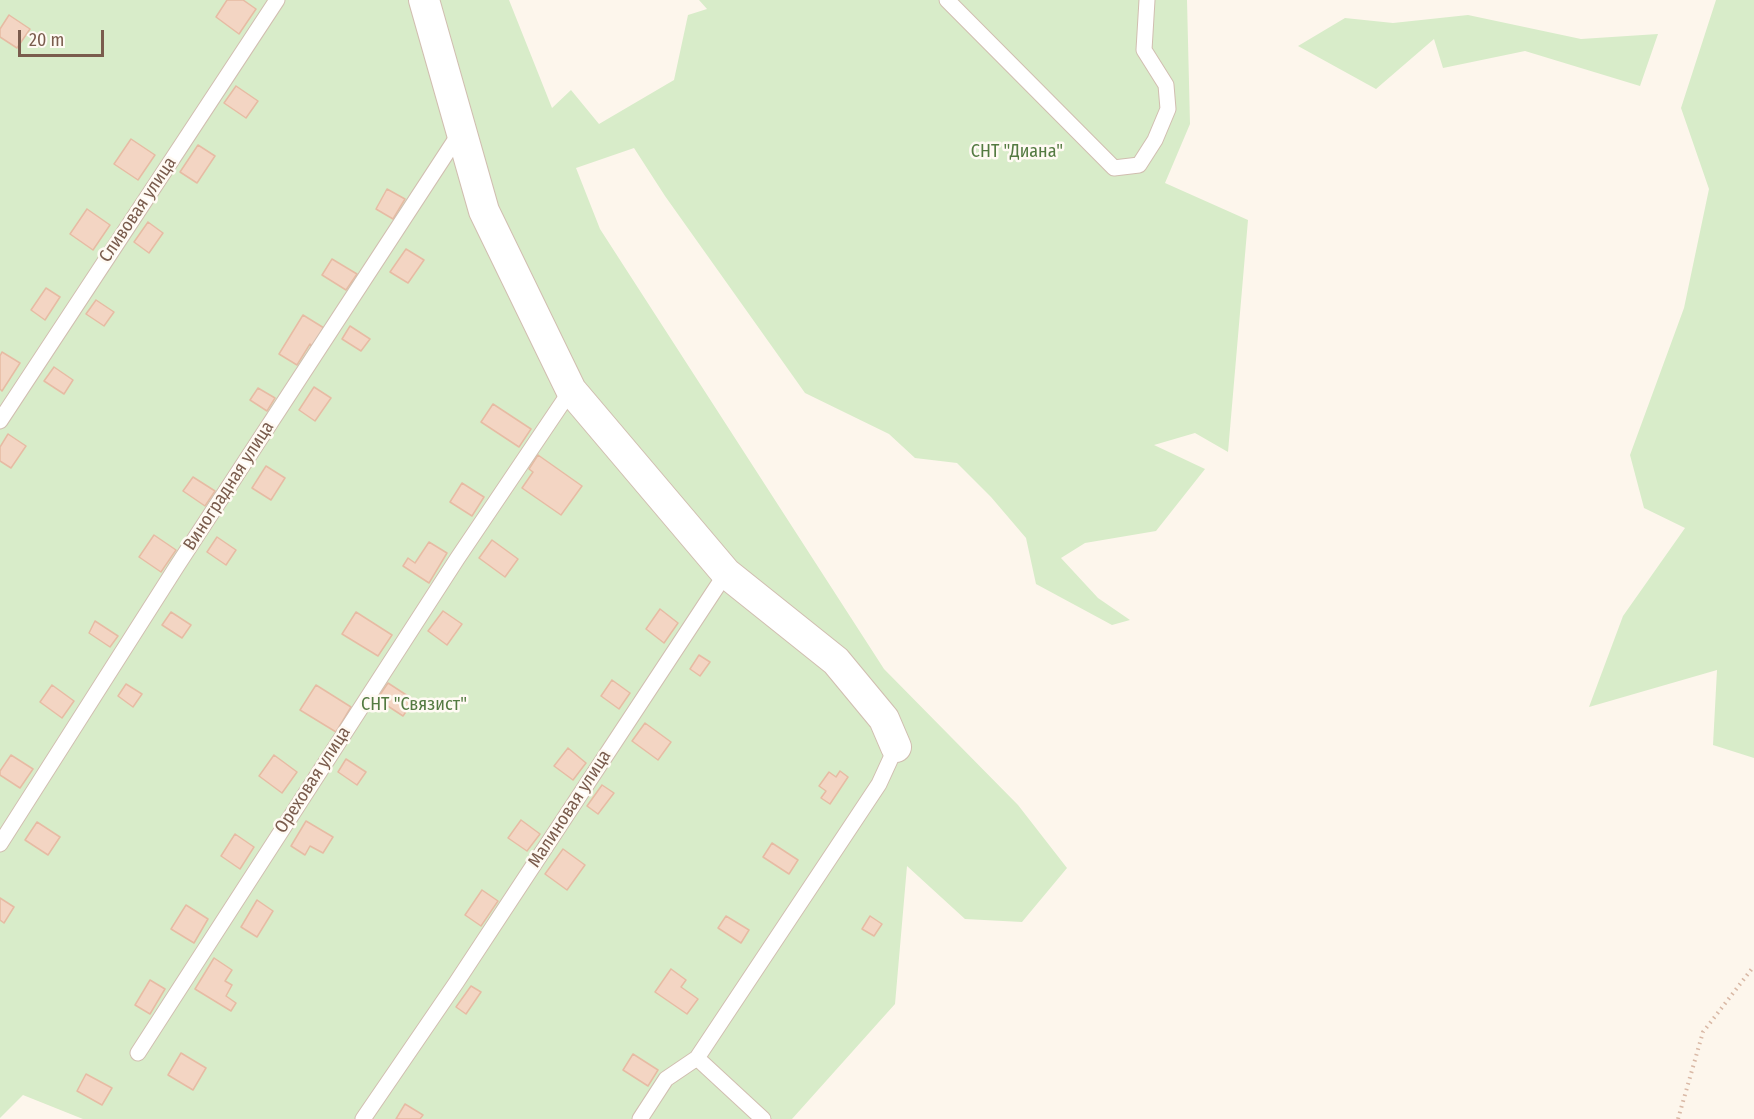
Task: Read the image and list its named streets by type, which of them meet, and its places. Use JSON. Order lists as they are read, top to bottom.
{
  "streets": {
    "lane": [
      "Сливовая улица",
      "Виноградная улица",
      "Ореховая улица",
      "Малиновая улица"
    ]
  },
  "parks": ["СНТ \"Диана\"", "СНТ \"Связист\""],
  "scale_bar": "20 m"
}
